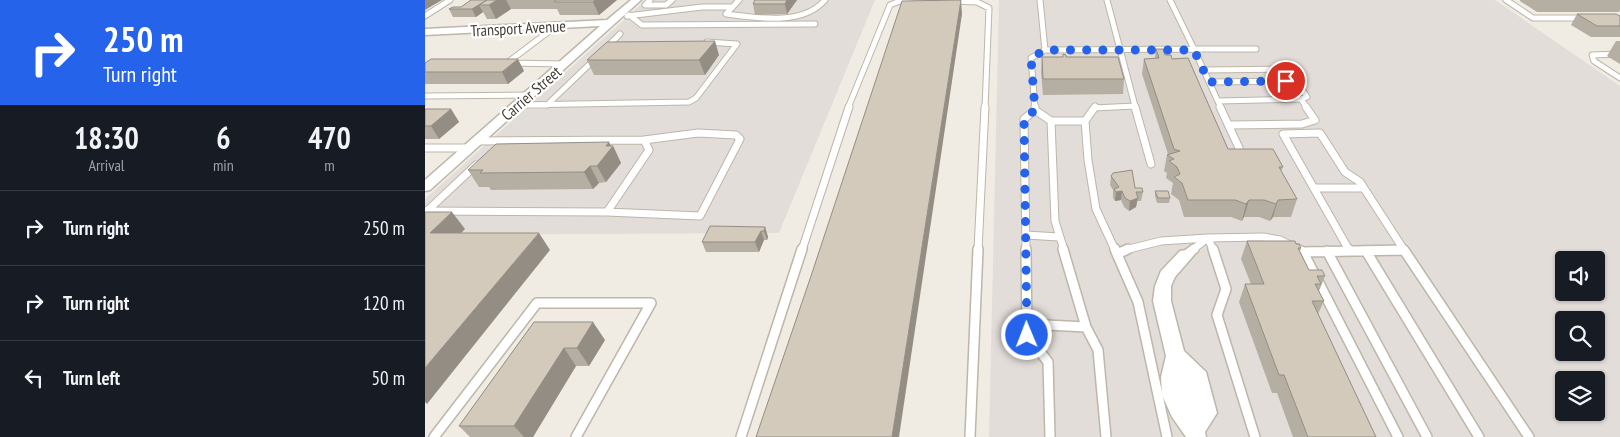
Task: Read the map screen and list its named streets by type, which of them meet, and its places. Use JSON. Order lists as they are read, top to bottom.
{
  "streets": {
    "street": ["Transport Avenue", "Carrier Street"]
  },
  "crossings": [
    ["Transport Avenue", "Carrier Street"]
  ],
  "page": {
    "turn": ["250 m", "Turn right"],
    "eta": [
      "18:30",
      "Arrival",
      "6",
      "min",
      "470",
      "m"
    ],
    "list": [
      {
        "name": "Turn right",
        "value": "250 m"
      },
      {
        "name": "Turn right",
        "value": "120 m"
      },
      {
        "name": "Turn left",
        "value": "50 m"
      }
    ]
  }
}
